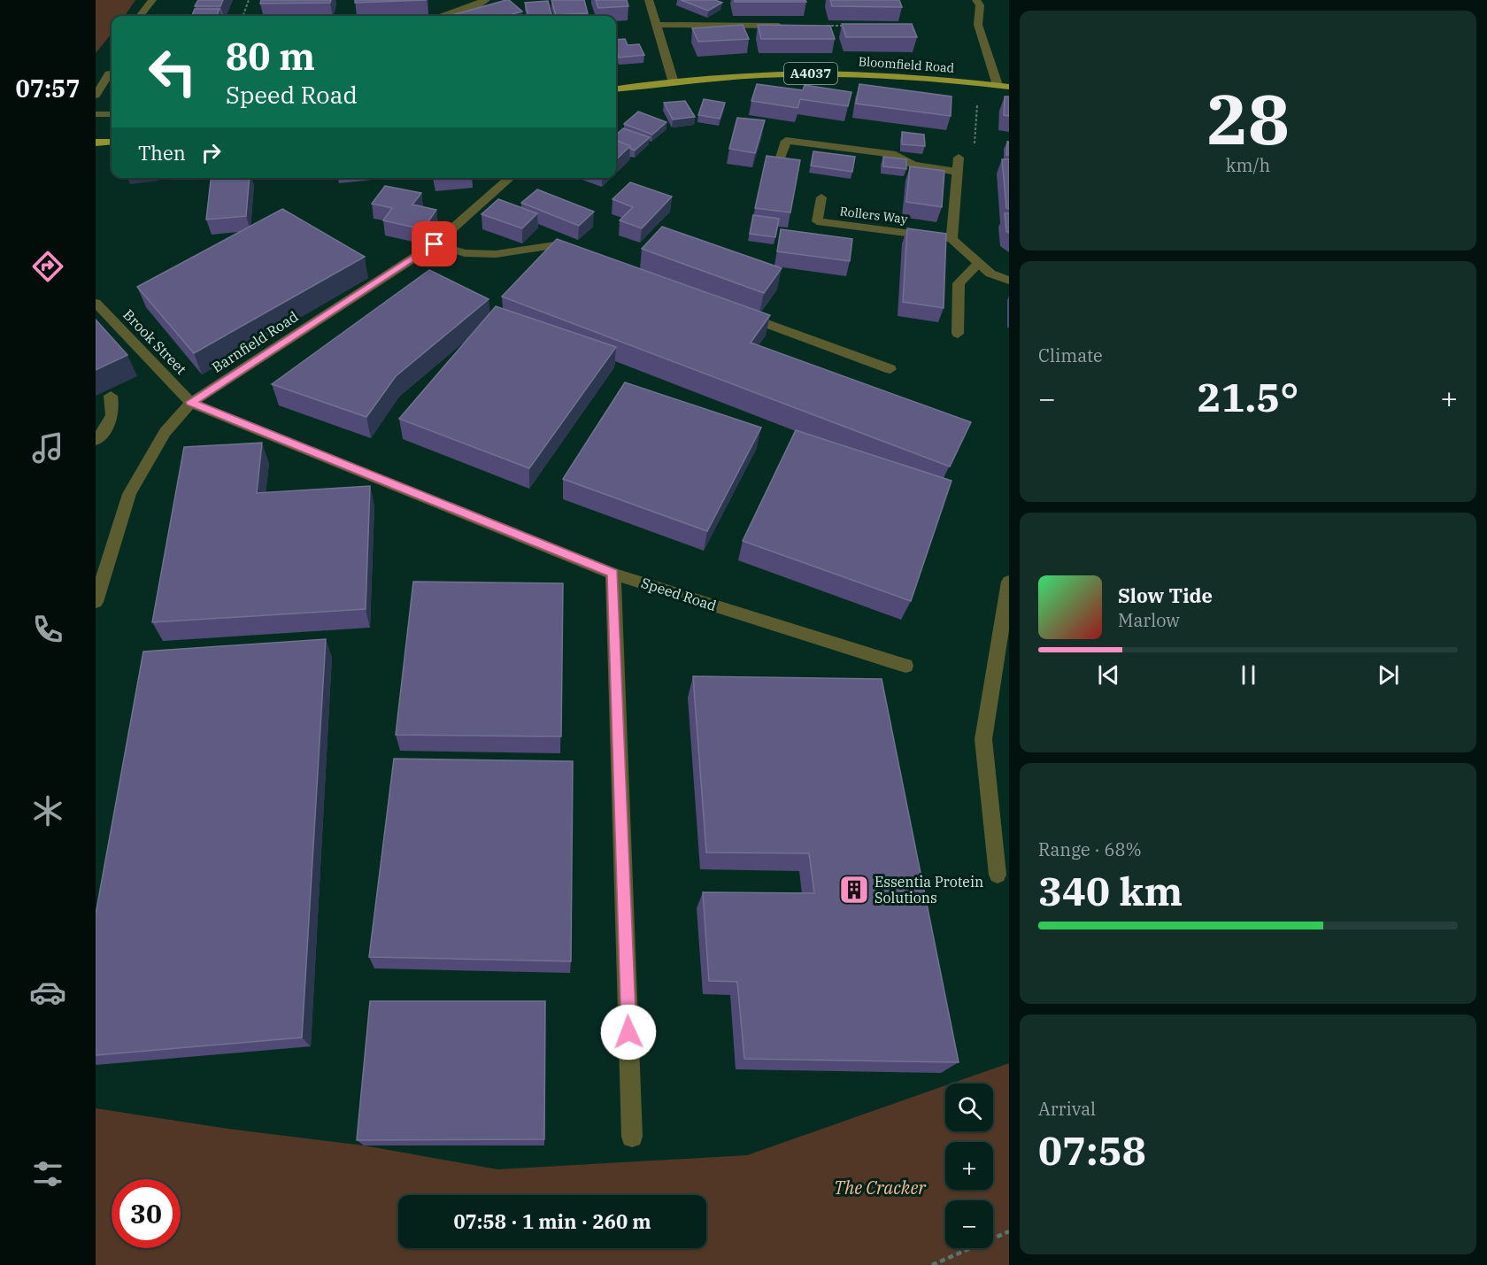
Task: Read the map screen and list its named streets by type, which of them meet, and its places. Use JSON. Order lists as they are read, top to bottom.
{
  "streets": {
    "main road": ["Bloomfield Road", "A4037"],
    "street": [
      "Rollers Way",
      "Brook Street",
      "Barnfield Road",
      "Speed Road"
    ]
  },
  "crossings": [
    ["Brook Street", "Barnfield Road"],
    ["Brook Street", "Speed Road"],
    ["Barnfield Road", "Speed Road"]
  ],
  "parks": ["The Cracker"],
  "places": {
    "building": ["Essentia Protein Solutions"]
  },
  "page": {
    "tabs": "07:57",
    "tile": [
      ["28", "km/h"],
      "Climate",
      ["Range · 68%", "340 km"],
      ["Arrival", "07:58"]
    ],
    "turn": ["80 m", "Speed Road"],
    "then": "Then",
    "heat": ["−", "21.5°", "+"],
    "song": ["Slow Tide", "Marlow"],
    "map_buttons": ["+", "−"],
    "limit": "30",
    "trip": "07:58 · 1 min · 260 m"
  }
}
